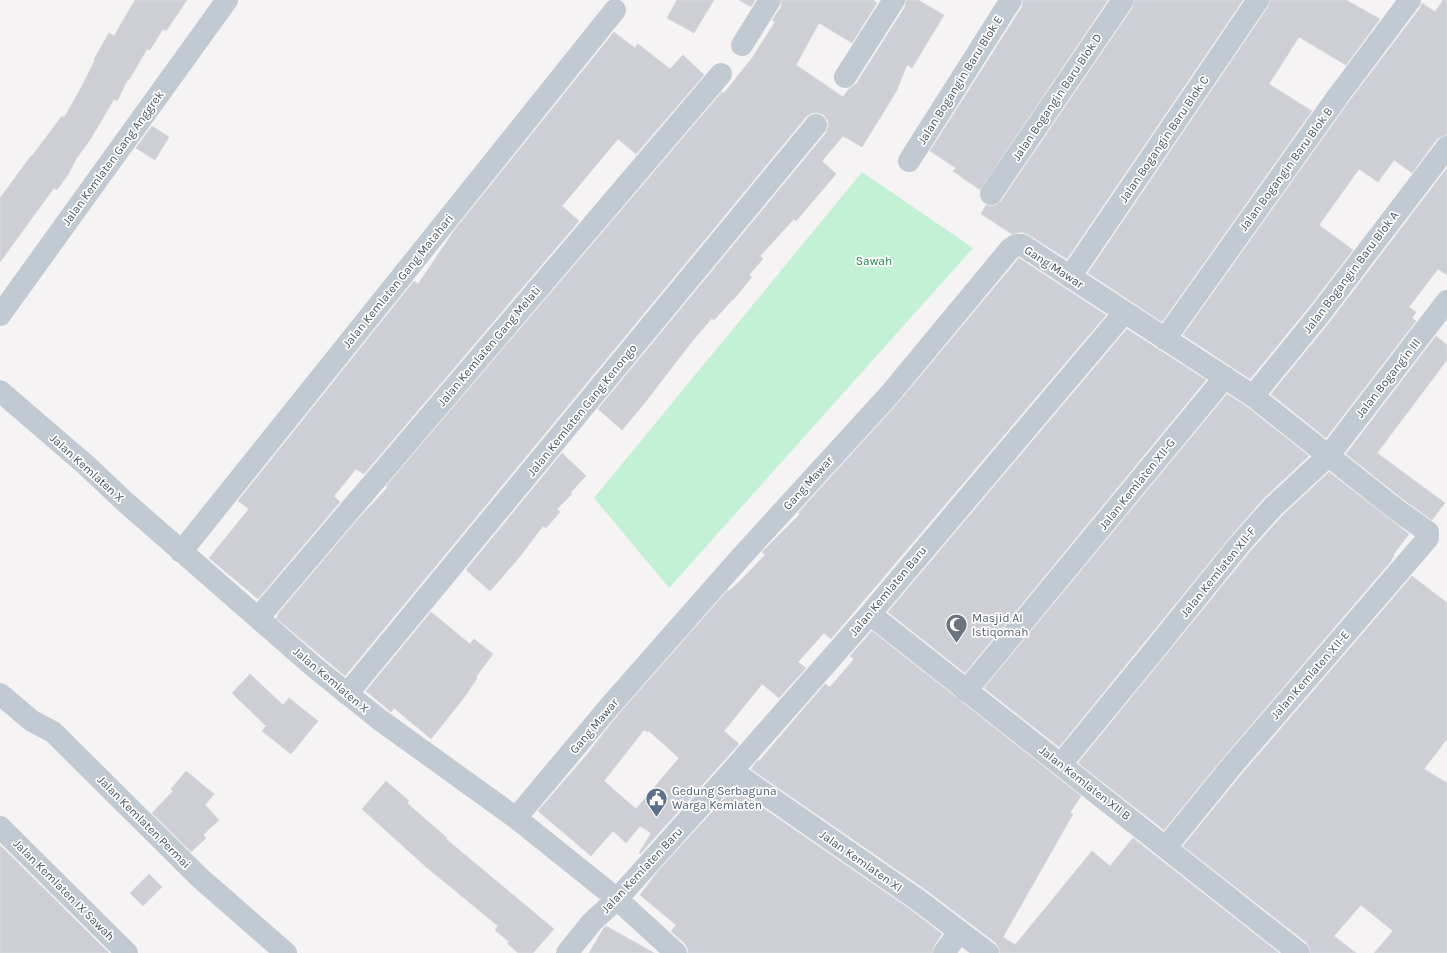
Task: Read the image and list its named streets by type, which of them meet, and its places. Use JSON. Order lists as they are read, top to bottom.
{
  "streets": {
    "street": [
      "Jalan Bogangin Baru Blok E",
      "Jalan Bogangin Baru Blok D",
      "Jalan Bogangin Baru Blok C",
      "Jalan Kemlaten Gang Anggrek",
      "Jalan Bogangin Baru Blok B",
      "Gang Mawar",
      "Jalan Bogangin Baru Blok A",
      "Jalan Kemlaten Gang Matahari",
      "Jalan Kemlaten Gang Melati",
      "Jalan Bogangin III",
      "Jalan Kemlaten Gang Kenongo",
      "Jalan Kemlaten X",
      "Jalan Kemlaten XII-G",
      "Jalan Kemlaten XII-F",
      "Jalan Kemlaten Baru",
      "Jalan Kemlaten XII-E",
      "Jalan Kemlaten XII B",
      "Jalan Kemlaten Permai",
      "Jalan Kemlaten XI",
      "Jalan Kemlaten IX Sawah"
    ]
  },
  "crossings": [
    ["Jalan Bogangin Baru Blok C", "Gang Mawar"],
    ["Gang Mawar", "Jalan Kemlaten X"],
    ["Gang Mawar", "Jalan Kemlaten Baru"],
    ["Jalan Kemlaten Gang Matahari", "Jalan Kemlaten X"],
    ["Jalan Kemlaten Gang Melati", "Jalan Kemlaten X"],
    ["Jalan Bogangin III", "Jalan Kemlaten XII-F"],
    ["Jalan Bogangin III", "Jalan Kemlaten XII-E"],
    ["Jalan Kemlaten Gang Kenongo", "Jalan Kemlaten X"],
    ["Jalan Kemlaten X", "Jalan Kemlaten Baru"],
    ["Jalan Kemlaten XII-G", "Jalan Kemlaten XII B"],
    ["Jalan Kemlaten XII-F", "Jalan Kemlaten XII-E"],
    ["Jalan Kemlaten XII-F", "Jalan Kemlaten XII B"],
    ["Jalan Kemlaten Baru", "Jalan Kemlaten XII B"],
    ["Jalan Kemlaten Baru", "Jalan Kemlaten XI"],
    ["Jalan Kemlaten XII-E", "Jalan Kemlaten XII B"]
  ],
  "parks": ["Sawah"],
  "places": {
    "mosque": ["Masjid Al Istiqomah"],
    "public building": ["Gedung Serbaguna Warga Kemlaten"]
  }
}
